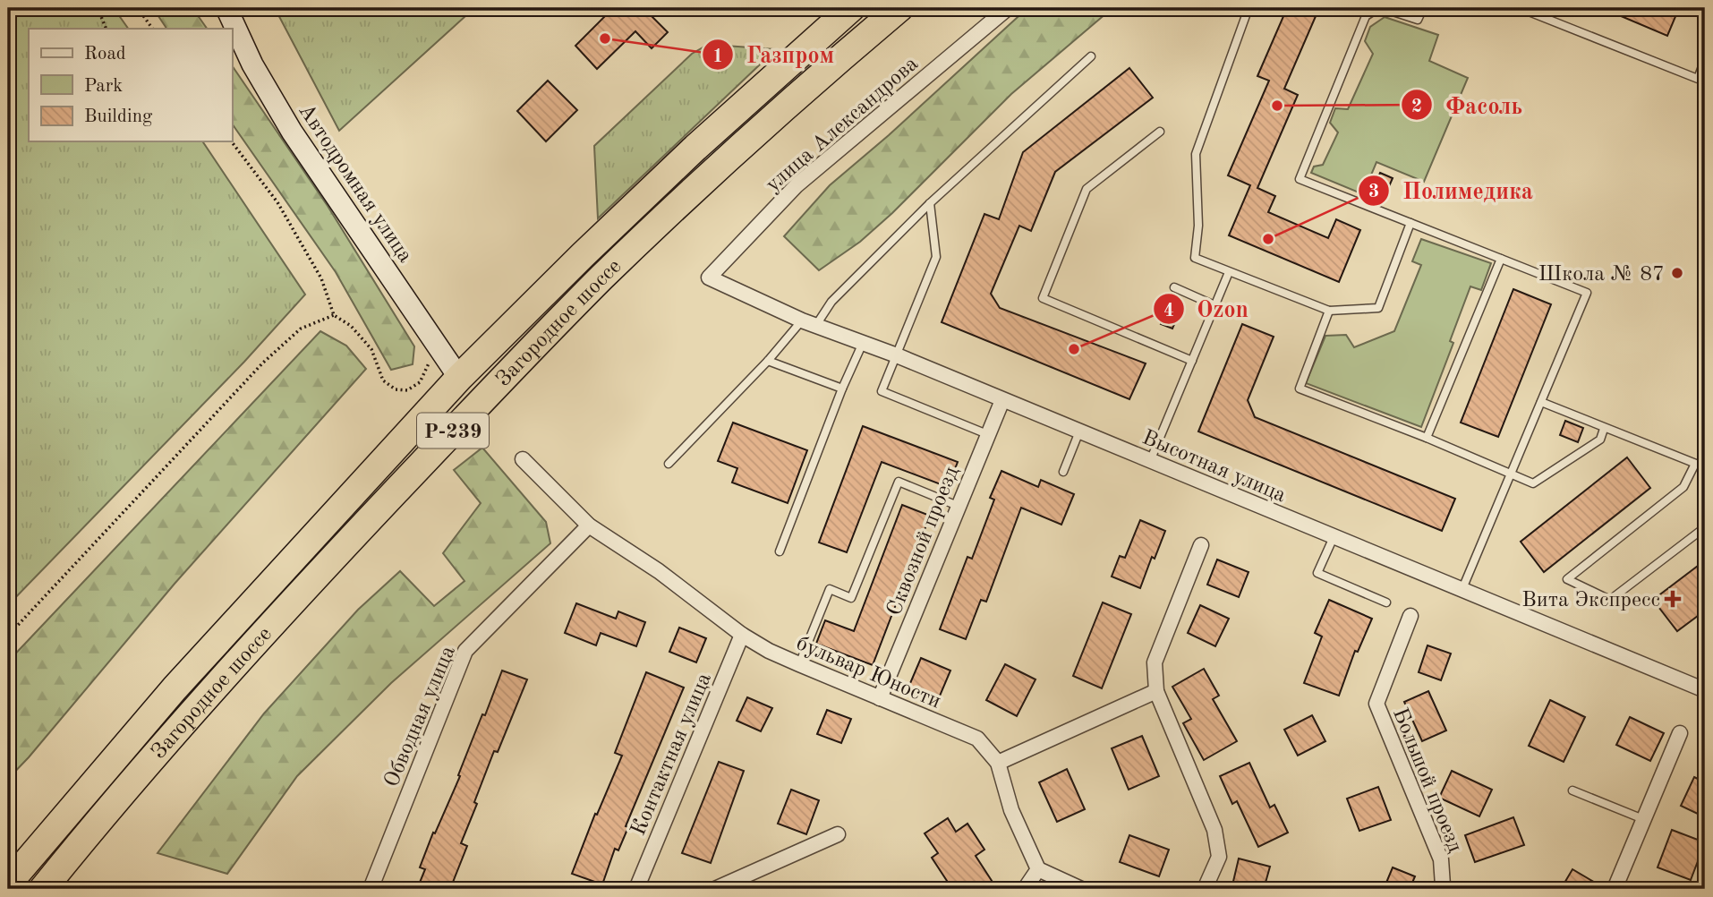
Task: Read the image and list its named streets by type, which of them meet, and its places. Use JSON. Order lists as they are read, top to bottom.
{
  "streets": {
    "highway": ["Загородное шоссе", "Р-239"],
    "street": [
      "улица Александрова",
      "Автодромная улица",
      "Высотная улица",
      "Сквозной проезд",
      "бульвар Юности",
      "Обводная улица",
      "Контактная улица",
      "Большой проезд"
    ]
  },
  "crossings": [
    ["улица Александрова", "Высотная улица"],
    ["Автодромная улица", "Загородное шоссе"],
    ["Высотная улица", "Сквозной проезд"],
    ["Сквозной проезд", "бульвар Юности"],
    ["бульвар Юности", "Обводная улица"],
    ["бульвар Юности", "Контактная улица"]
  ],
  "places": {
    "other": [
      "Газпром",
      "Фасоль",
      "Полимедика",
      "Школа № 87",
      "Ozon"
    ],
    "health": ["Вита Экспресс"]
  },
  "legend": ["Road", "Park", "Building"]
}
